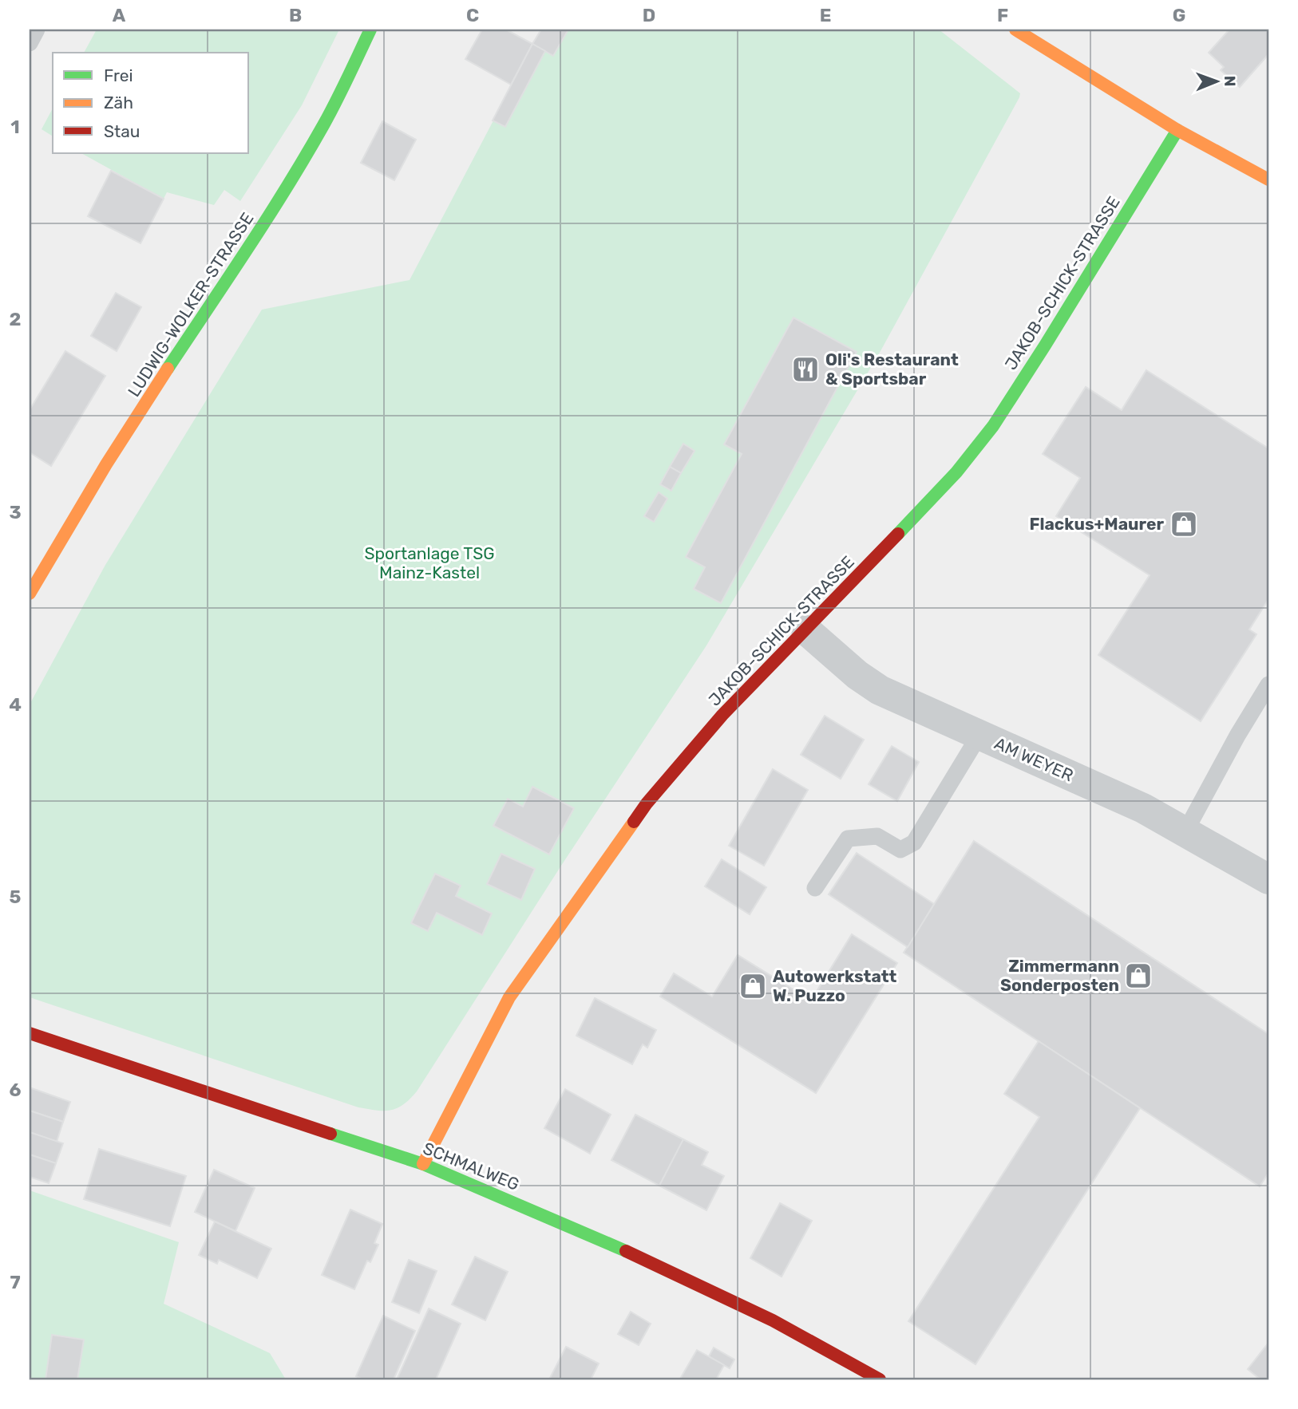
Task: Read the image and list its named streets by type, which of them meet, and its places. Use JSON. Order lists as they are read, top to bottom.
{
  "streets": {
    "street": [
      "JAKOB-SCHICK-STRASSE",
      "LUDWIG-WOLKER-STRASSE",
      "AM WEYER",
      "SCHMALWEG"
    ]
  },
  "crossings": [
    ["JAKOB-SCHICK-STRASSE", "AM WEYER"],
    ["JAKOB-SCHICK-STRASSE", "SCHMALWEG"]
  ],
  "parks": ["Sportanlage TSG Mainz-Kastel"],
  "places": {
    "restaurant": ["Oli's Restaurant & Sportsbar"],
    "shop": ["Flackus+Maurer", "Zimmermann Sonderposten", "Autowerkstatt W. Puzzo"]
  },
  "legend": ["Frei", "Zäh", "Stau"],
  "north": "right",
  "grid": {
    "columns": [
      "A",
      "B",
      "C",
      "D",
      "E",
      "F",
      "G"
    ],
    "rows": [
      "1",
      "2",
      "3",
      "4",
      "5",
      "6",
      "7"
    ]
  }
}
